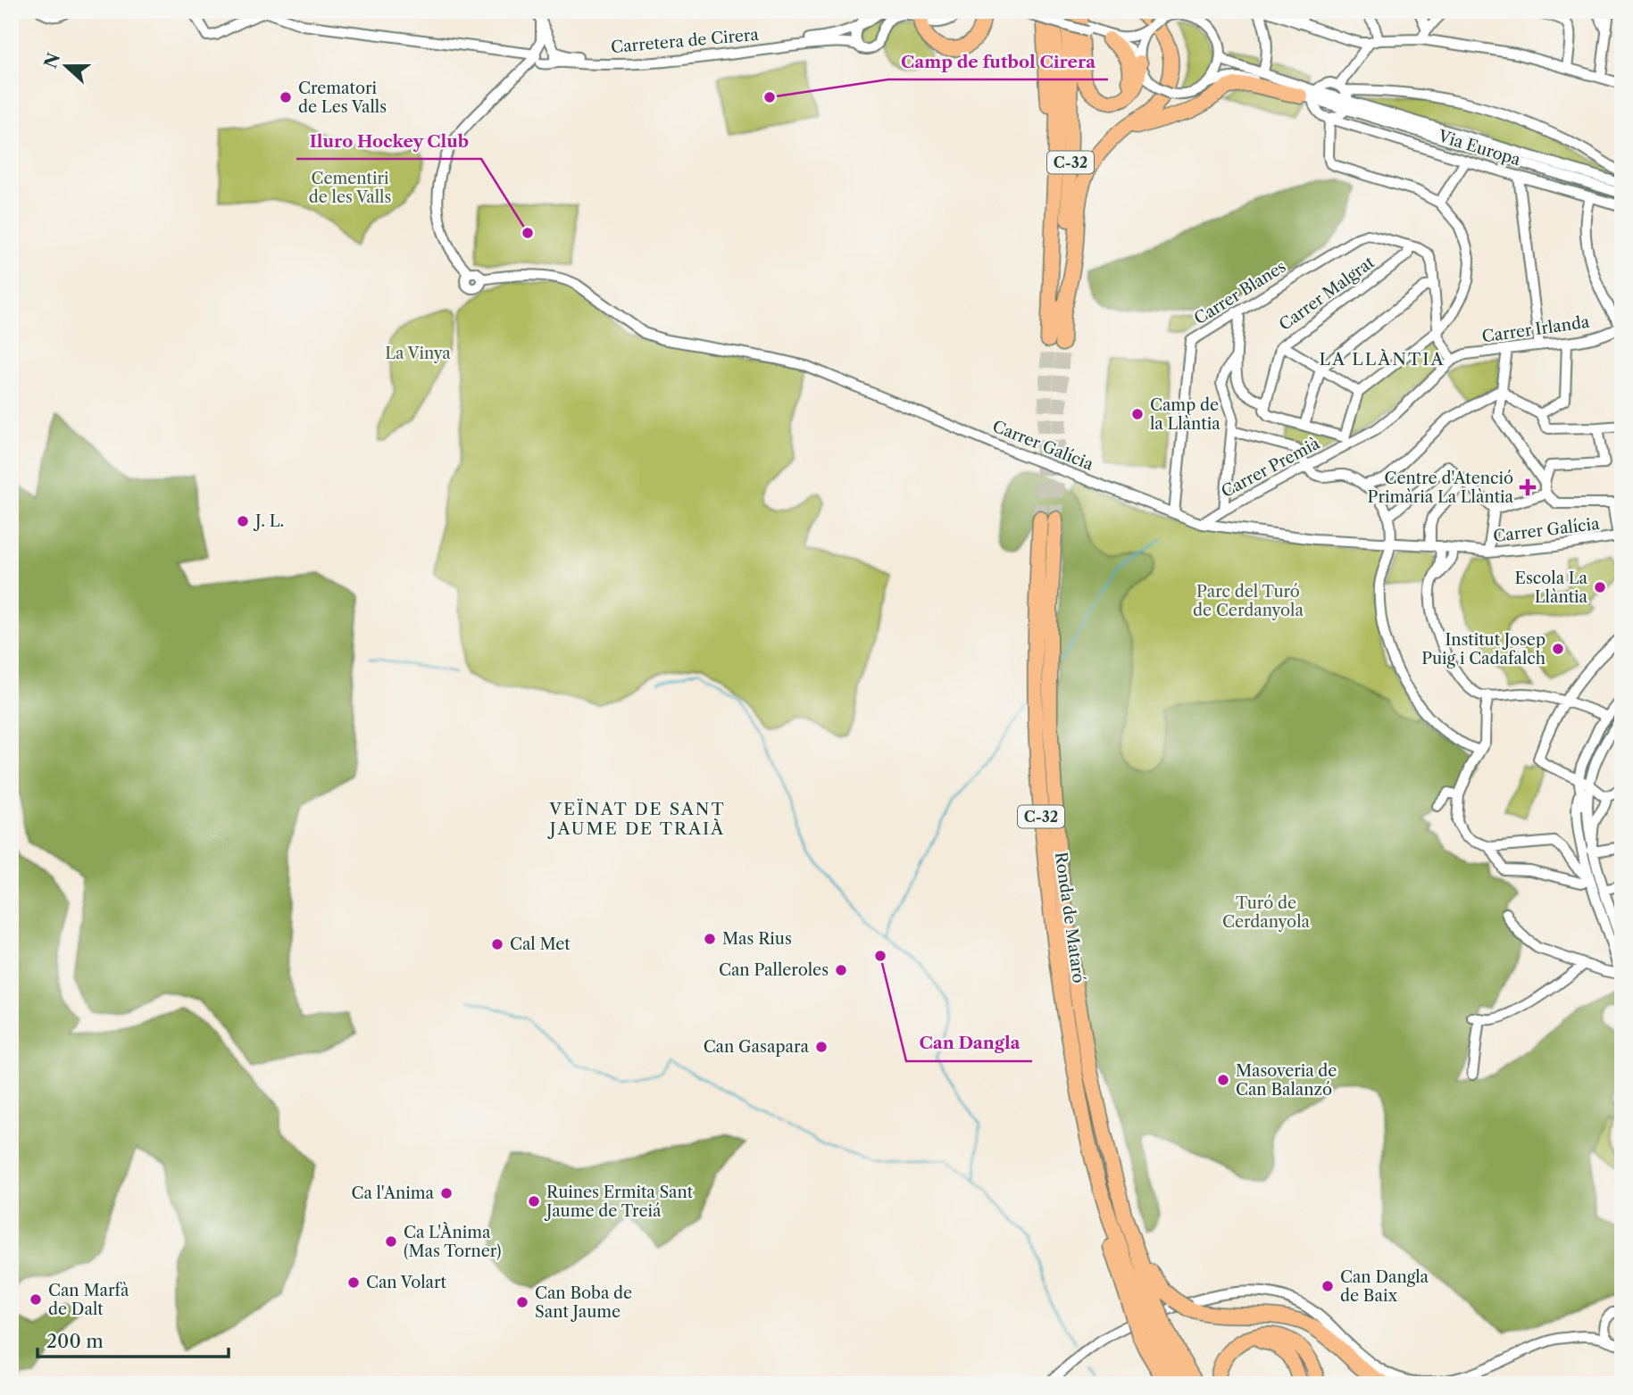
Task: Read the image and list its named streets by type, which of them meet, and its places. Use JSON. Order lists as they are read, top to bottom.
{
  "streets": {
    "highway": ["C-32", "Ronda de Mataró"],
    "street": [
      "Carretera de Cirera",
      "Via Europa",
      "Carrer Blanes",
      "Carrer Malgrat",
      "Carrer Irlanda",
      "Carrer Galícia",
      "Carrer Premià"
    ]
  },
  "crossings": [
    ["Carrer Blanes", "Carrer Malgrat"],
    ["Carrer Blanes", "Carrer Galícia"],
    ["Carrer Irlanda", "Carrer Premià"],
    ["Carrer Galícia", "Carrer Premià"]
  ],
  "districts": ["LA LLÀNTIA", "VEÏNAT DE SANT JAUME DE TRAIÀ"],
  "parks": [
    "Cementiri de les Valls",
    "La Vinya",
    "Parc del Turó de Cerdanyola",
    "Turó de Cerdanyola"
  ],
  "places": {
    "other": [
      "Crematori de Les Valls",
      "Camp de futbol Cirera",
      "Iluro Hockey Club",
      "Camp de la Llàntia",
      "J. L.",
      "Escola La Llàntia",
      "Institut Josep Puig i Cadafalch",
      "Mas Rius",
      "Cal Met",
      "Can Dangla",
      "Can Palleroles",
      "Can Gasapara",
      "Masoveria de Can Balanzó",
      "Ca l'Anima",
      "Ruines Ermita Sant Jaume de Treiá",
      "Ca L'Ànima (Mas Torner)",
      "Can Volart",
      "Can Dangla de Baix",
      "Can Marfà de Dalt",
      "Can Boba de Sant Jaume"
    ],
    "health": ["Centre d'Atenció Primària La Llàntia"]
  },
  "scale_bar": "200 m",
  "north": "left"
}
